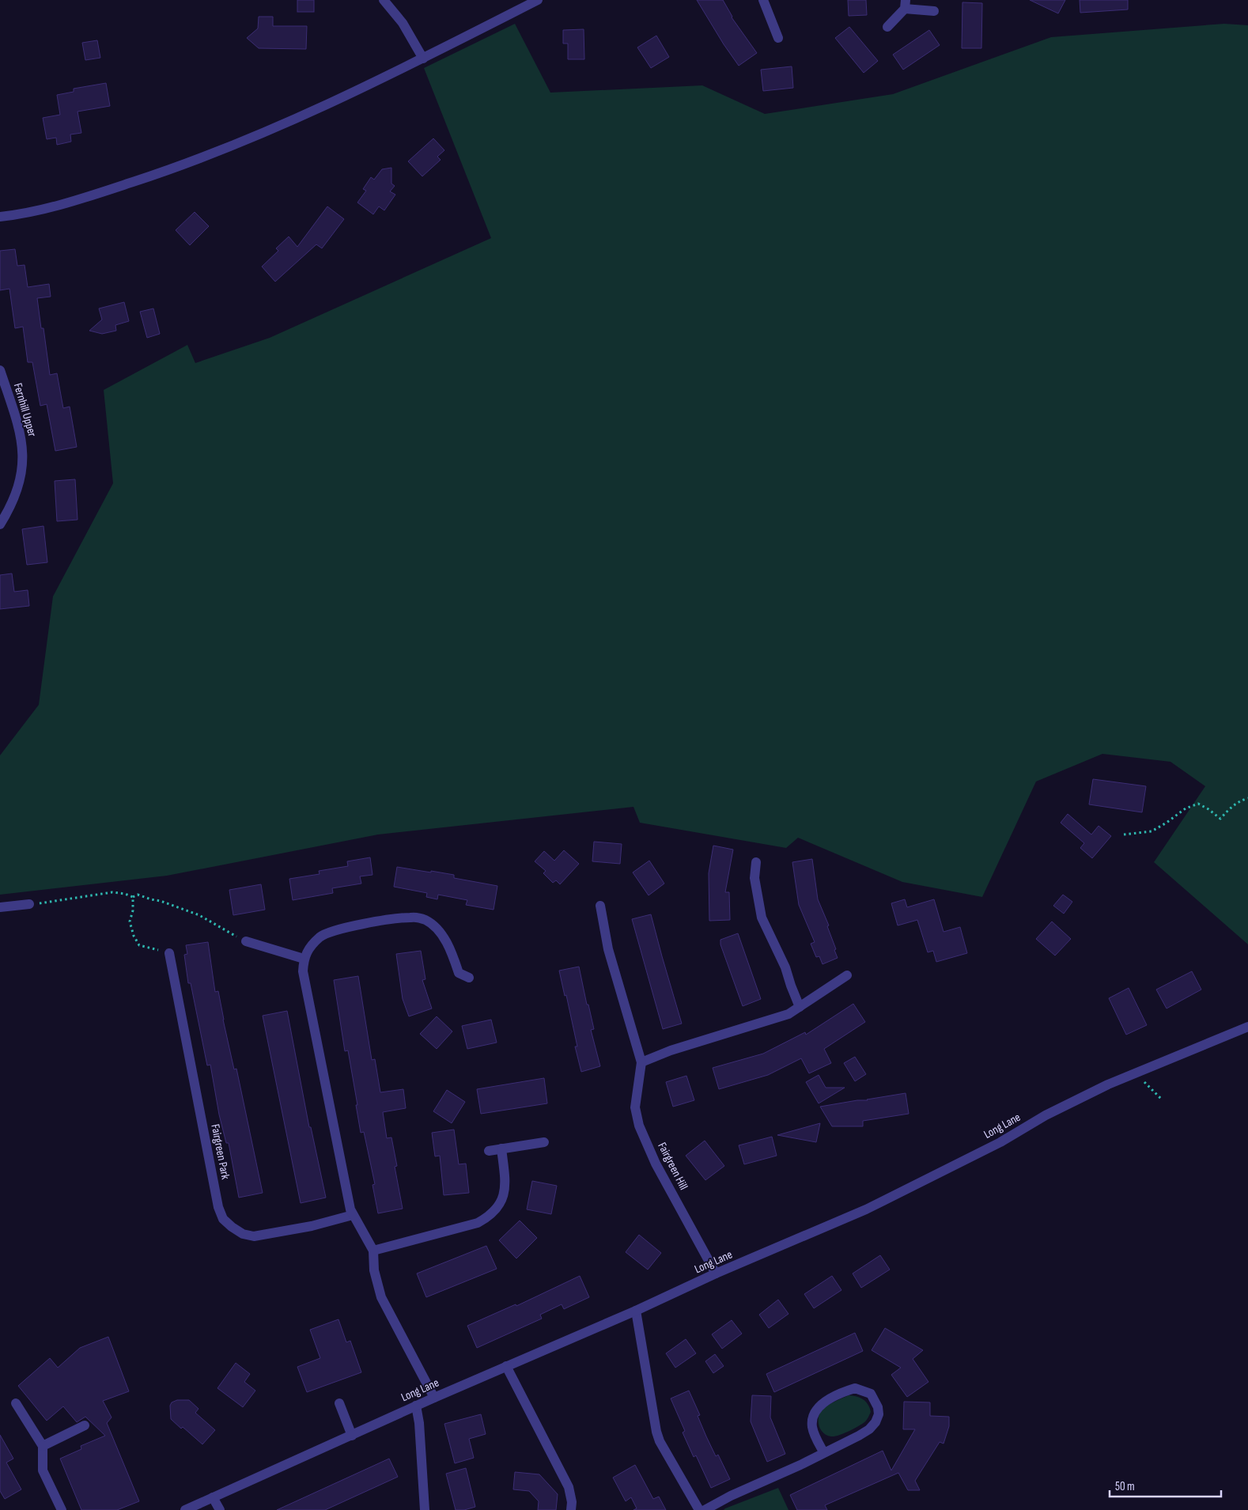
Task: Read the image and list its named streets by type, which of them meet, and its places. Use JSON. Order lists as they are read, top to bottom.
{
  "streets": {
    "street": [
      "Fernhill Upper",
      "Long Lane",
      "Fairgreen Park",
      "Fairgreen Hill"
    ]
  },
  "crossings": [
    ["Long Lane", "Fairgreen Hill"]
  ],
  "scale_bar": "50 m"
}
